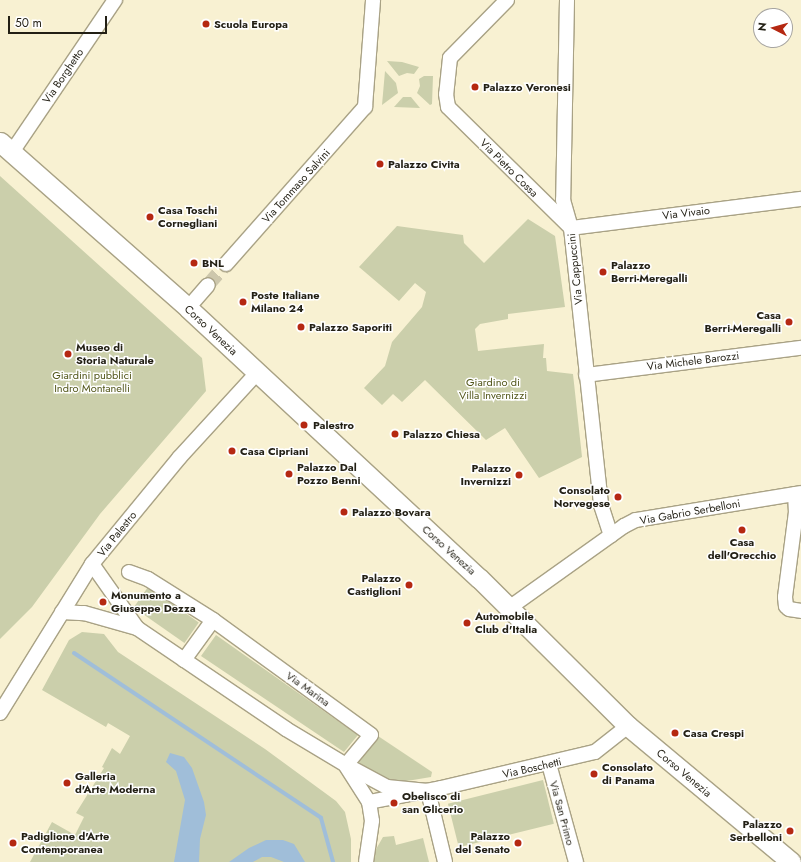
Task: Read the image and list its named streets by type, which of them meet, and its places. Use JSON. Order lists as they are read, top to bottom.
{
  "streets": {
    "street": [
      "Via Borghetto",
      "Via Pietro Cossa",
      "Via Tommaso Salvini",
      "Via Vivaio",
      "Via Cappuccini",
      "Corso Venezia",
      "Via Michele Barozzi",
      "Via Gabrio Serbelloni",
      "Via Palestro",
      "Via Marina",
      "Via Boschetti",
      "Via San Primo"
    ]
  },
  "crossings": [
    ["Via Borghetto", "Corso Venezia"],
    ["Via Pietro Cossa", "Via Vivaio"],
    ["Via Pietro Cossa", "Via Cappuccini"],
    ["Via Vivaio", "Via Cappuccini"],
    ["Via Cappuccini", "Via Michele Barozzi"],
    ["Via Cappuccini", "Via Gabrio Serbelloni"],
    ["Corso Venezia", "Via Gabrio Serbelloni"],
    ["Corso Venezia", "Via Palestro"],
    ["Corso Venezia", "Via Boschetti"],
    ["Via Boschetti", "Via San Primo"]
  ],
  "parks": ["Giardini pubblici Indro Montanelli", "Giardino di Villa Invernizzi"],
  "places": [
    "Scuola Europa",
    "Palazzo Veronesi",
    "Palazzo Civita",
    "Casa Toschi Cornegliani",
    "BNL",
    "Palazzo Berri-Meregalli",
    "Poste Italiane Milano 24",
    "Casa Berri-Meregalli",
    "Palazzo Saporiti",
    "Museo di Storia Naturale",
    "Palestro",
    "Palazzo Chiesa",
    "Casa Cipriani",
    "Palazzo Dal Pozzo Benni",
    "Palazzo Invernizzi",
    "Consolato Norvegese",
    "Palazzo Bovara",
    "Casa dell'Orecchio",
    "Palazzo Castiglioni",
    "Monumento a Giuseppe Dezza",
    "Automobile Club d'Italia",
    "Casa Crespi",
    "Consolato di Panama",
    "Galleria d'Arte Moderna",
    "Obelisco di san Glicerio",
    "Palazzo Serbelloni",
    "Padiglione d'Arte Contemporanea",
    "Palazzo del Senato"
  ],
  "scale_bar": "50 m",
  "north": "left"
}
